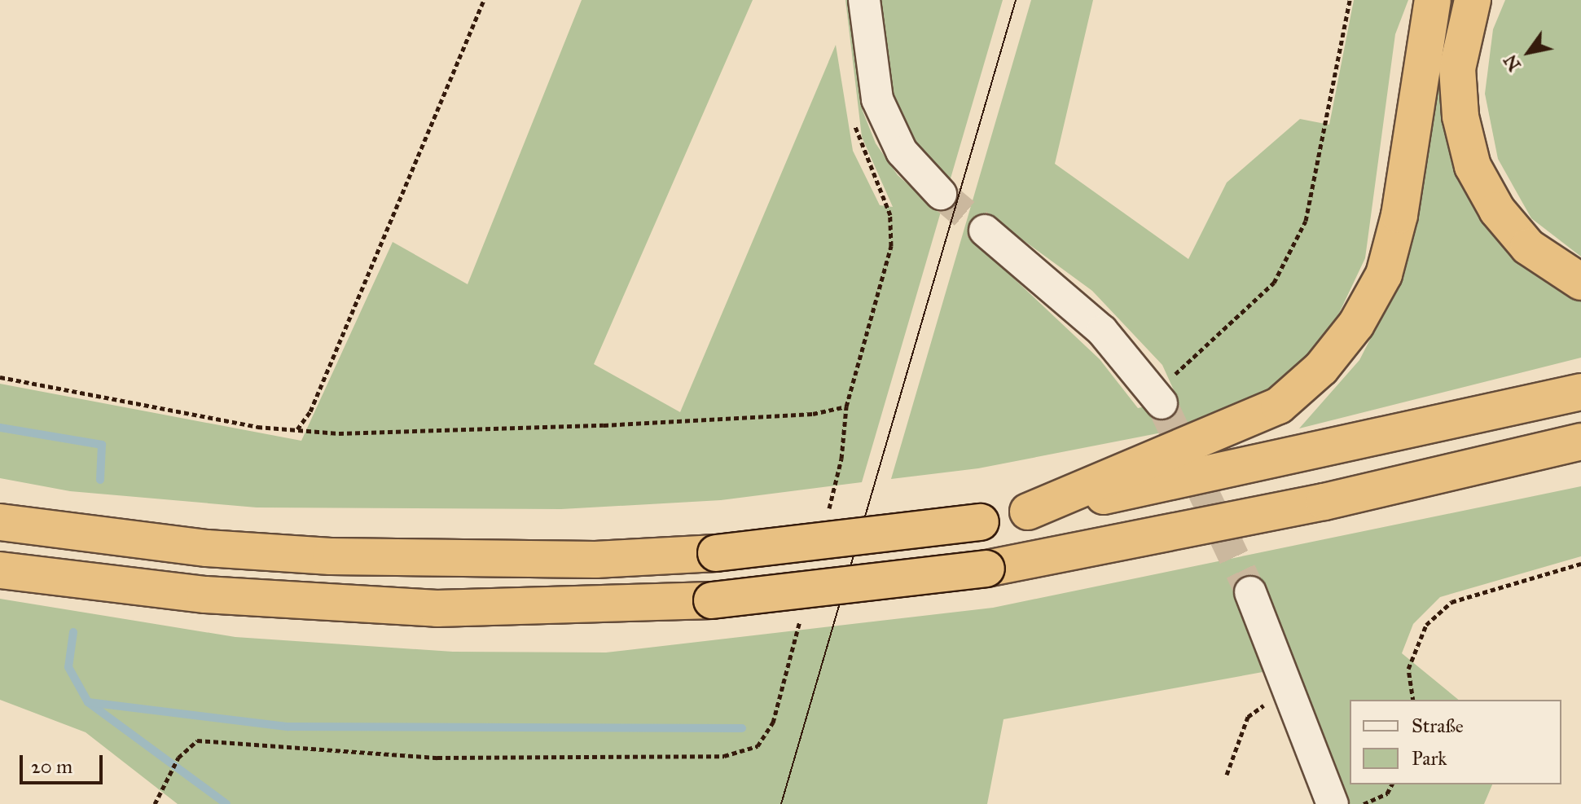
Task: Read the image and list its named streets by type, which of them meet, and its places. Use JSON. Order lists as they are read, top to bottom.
{
  "legend": ["Straße", "Park"],
  "scale_bar": "20 m",
  "north": "bottom left"
}
